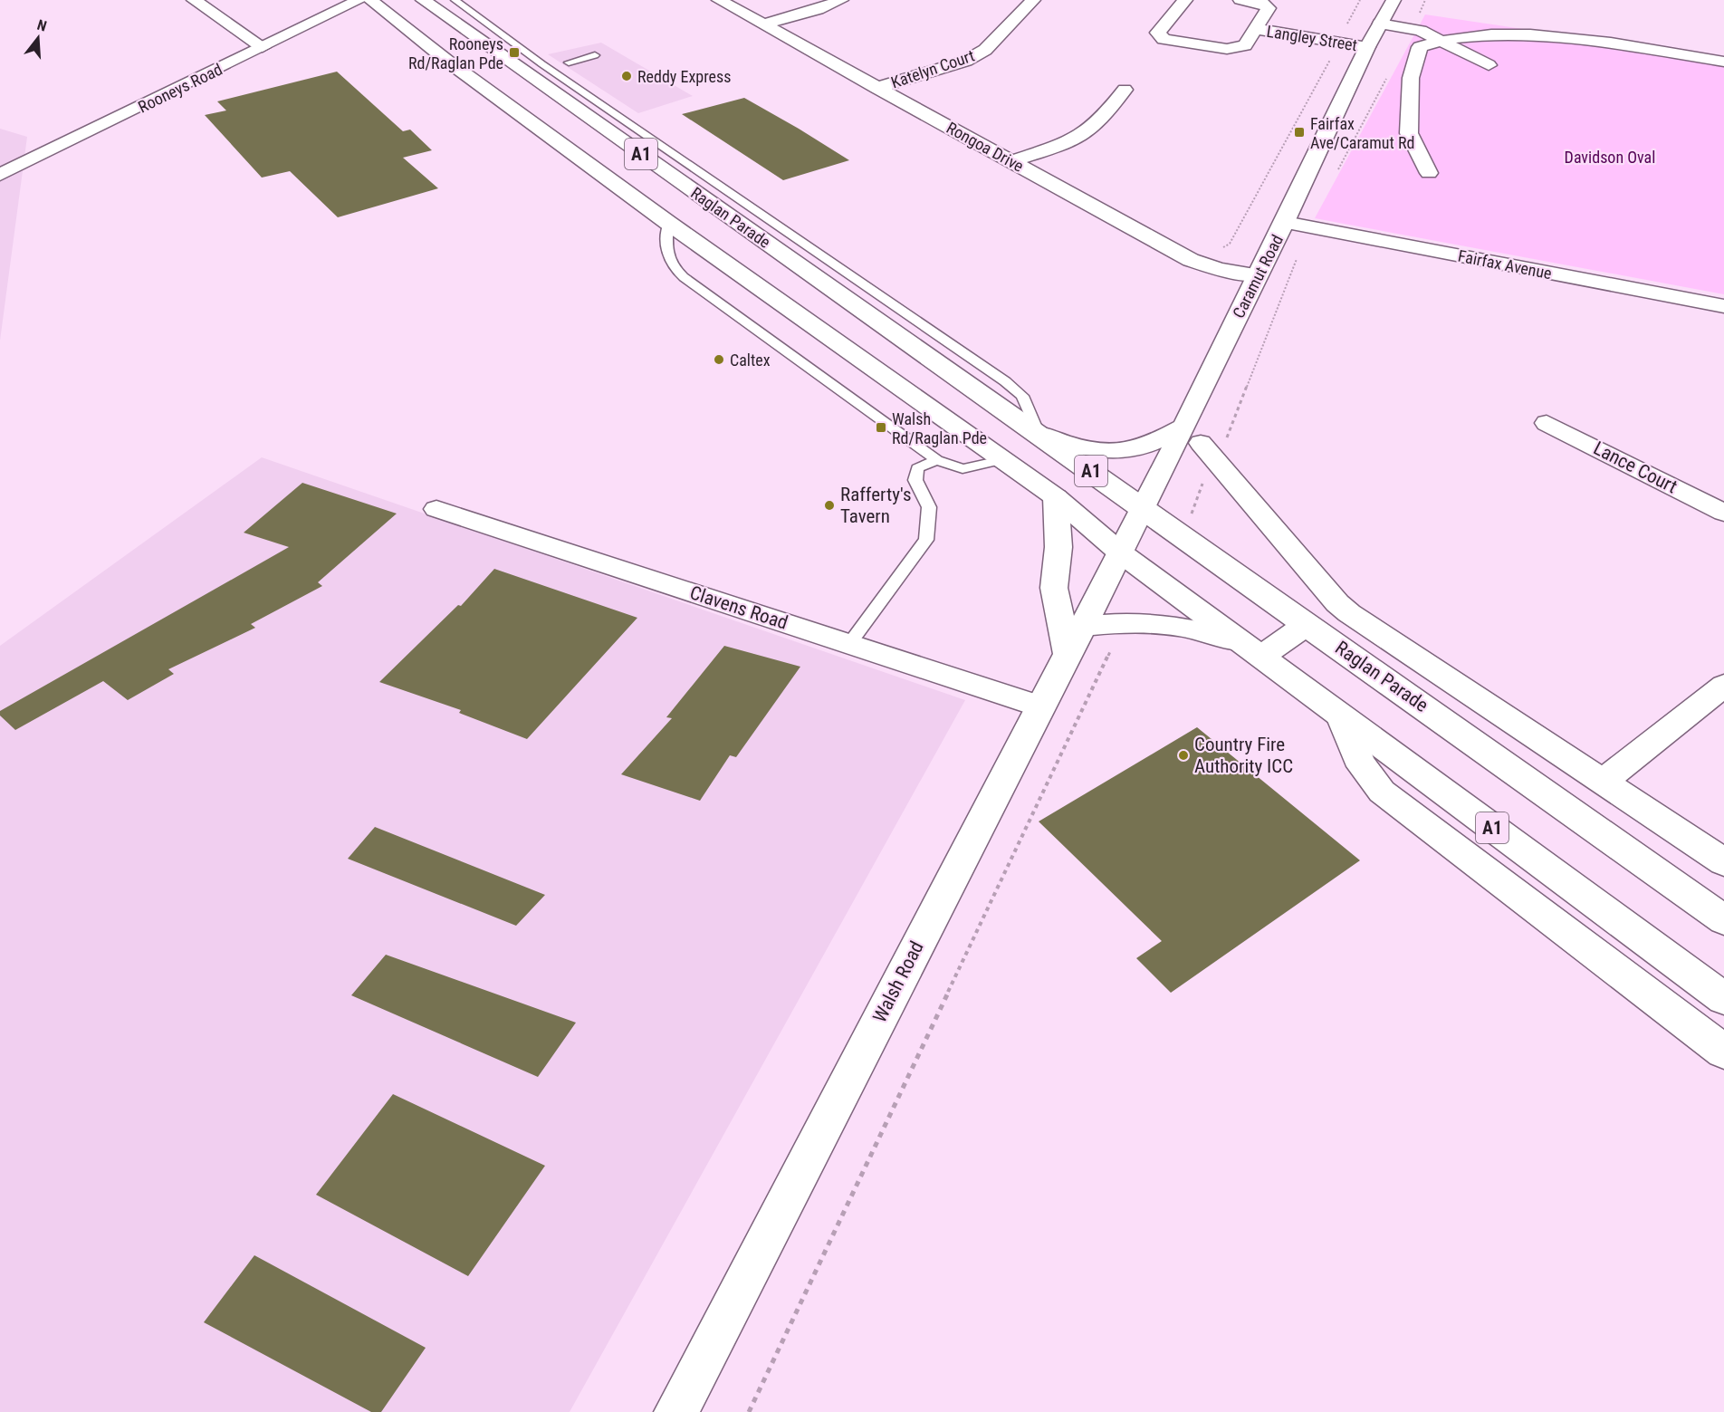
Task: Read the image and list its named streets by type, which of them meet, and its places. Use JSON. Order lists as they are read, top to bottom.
{
  "streets": {
    "main road": [
      "Langley Street",
      "Katelyn Court",
      "Rooneys Road",
      "Rongoa Drive",
      "A1",
      "Raglan Parade",
      "Fairfax Avenue",
      "Caramut Road",
      "Lance Court",
      "Clavens Road",
      "Walsh Road"
    ]
  },
  "crossings": [
    ["Langley Street", "Caramut Road"],
    ["Katelyn Court", "Rongoa Drive"],
    ["Rongoa Drive", "Caramut Road"],
    ["A1", "Caramut Road"],
    ["A1", "Walsh Road"],
    ["Raglan Parade", "Caramut Road"],
    ["Fairfax Avenue", "Caramut Road"],
    ["Caramut Road", "Walsh Road"],
    ["Clavens Road", "Walsh Road"]
  ],
  "parks": ["Davidson Oval"],
  "places": {
    "transit": ["Rooneys Rd/Raglan Pde", "Fairfax Ave/Caramut Rd", "Walsh Rd/Raglan Pde"],
    "other": [
      "Reddy Express",
      "Caltex",
      "Rafferty's Tavern",
      "Country Fire Authority ICC"
    ]
  },
  "north": "top"
}
